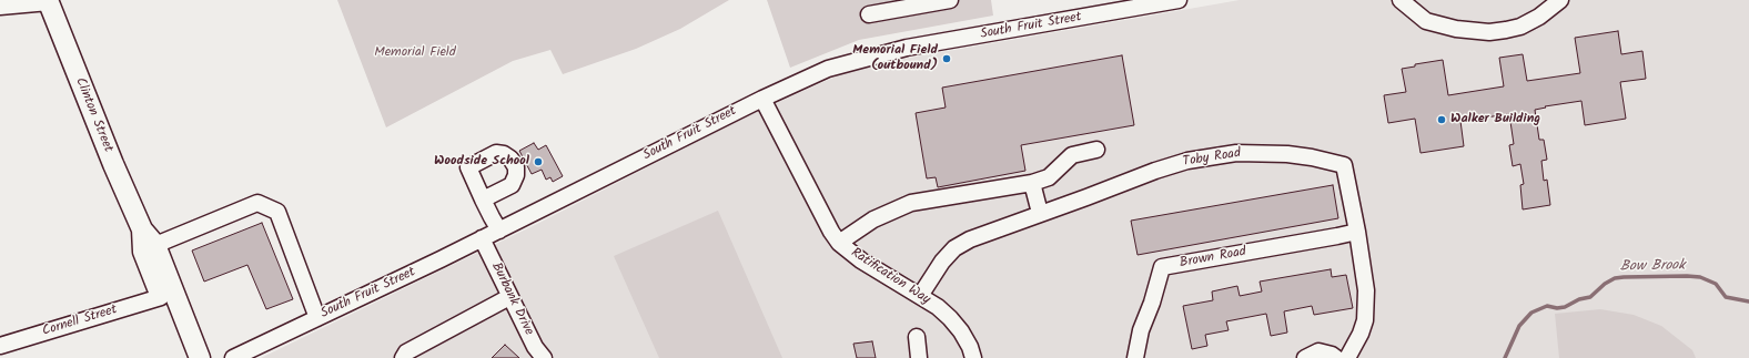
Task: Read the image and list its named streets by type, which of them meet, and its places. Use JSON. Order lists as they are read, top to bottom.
{
  "streets": {
    "main road": ["Clinton Street"],
    "street": [
      "South Fruit Street",
      "Toby Road",
      "Brown Road",
      "Ratification Way",
      "Burbank Drive",
      "Cornell Street"
    ]
  },
  "crossings": [
    ["South Fruit Street", "Ratification Way"],
    ["South Fruit Street", "Burbank Drive"],
    ["Clinton Street", "Cornell Street"],
    ["Toby Road", "Brown Road"],
    ["Toby Road", "Ratification Way"]
  ],
  "water": ["Bow Brook"],
  "parks": ["Memorial Field"],
  "places": ["Memorial Field (outbound)", "Walker Building", "Woodside School"]
}
